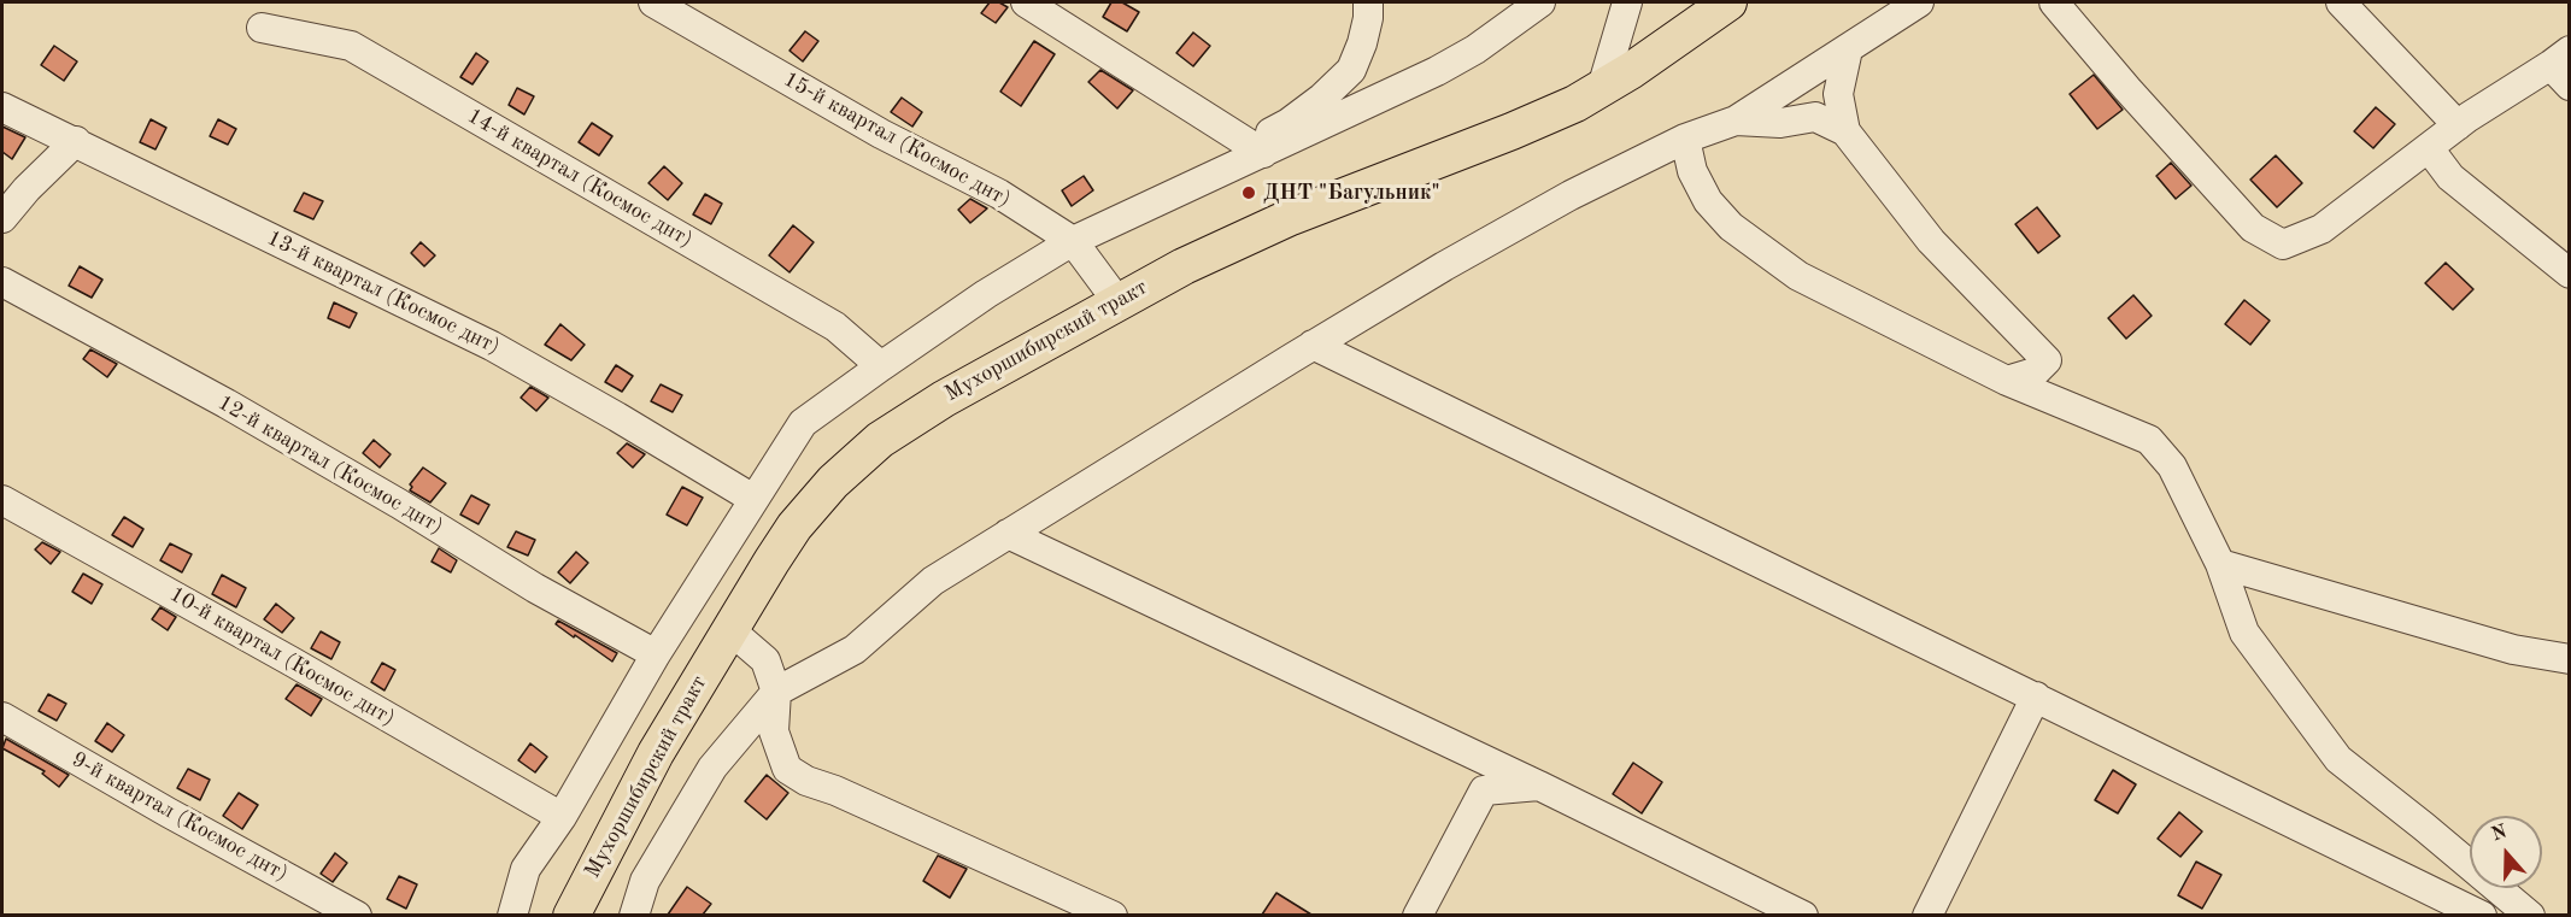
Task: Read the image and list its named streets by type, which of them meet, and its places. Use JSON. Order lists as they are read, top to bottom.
{
  "streets": {
    "main road": ["Мухоршибирский тракт"],
    "street": [
      "15-й квартал (Космос днт)",
      "14-й квартал (Космос днт)",
      "13-й квартал (Космос днт)",
      "12-й квартал (Космос днт)",
      "10-й квартал (Космос днт)",
      "9-й квартал (Космос днт)"
    ]
  },
  "crossings": [
    ["15-й квартал (Космос днт)", "Мухоршибирский тракт"]
  ],
  "places": ["ДНТ \"Багульник\""],
  "north": "top"
}
